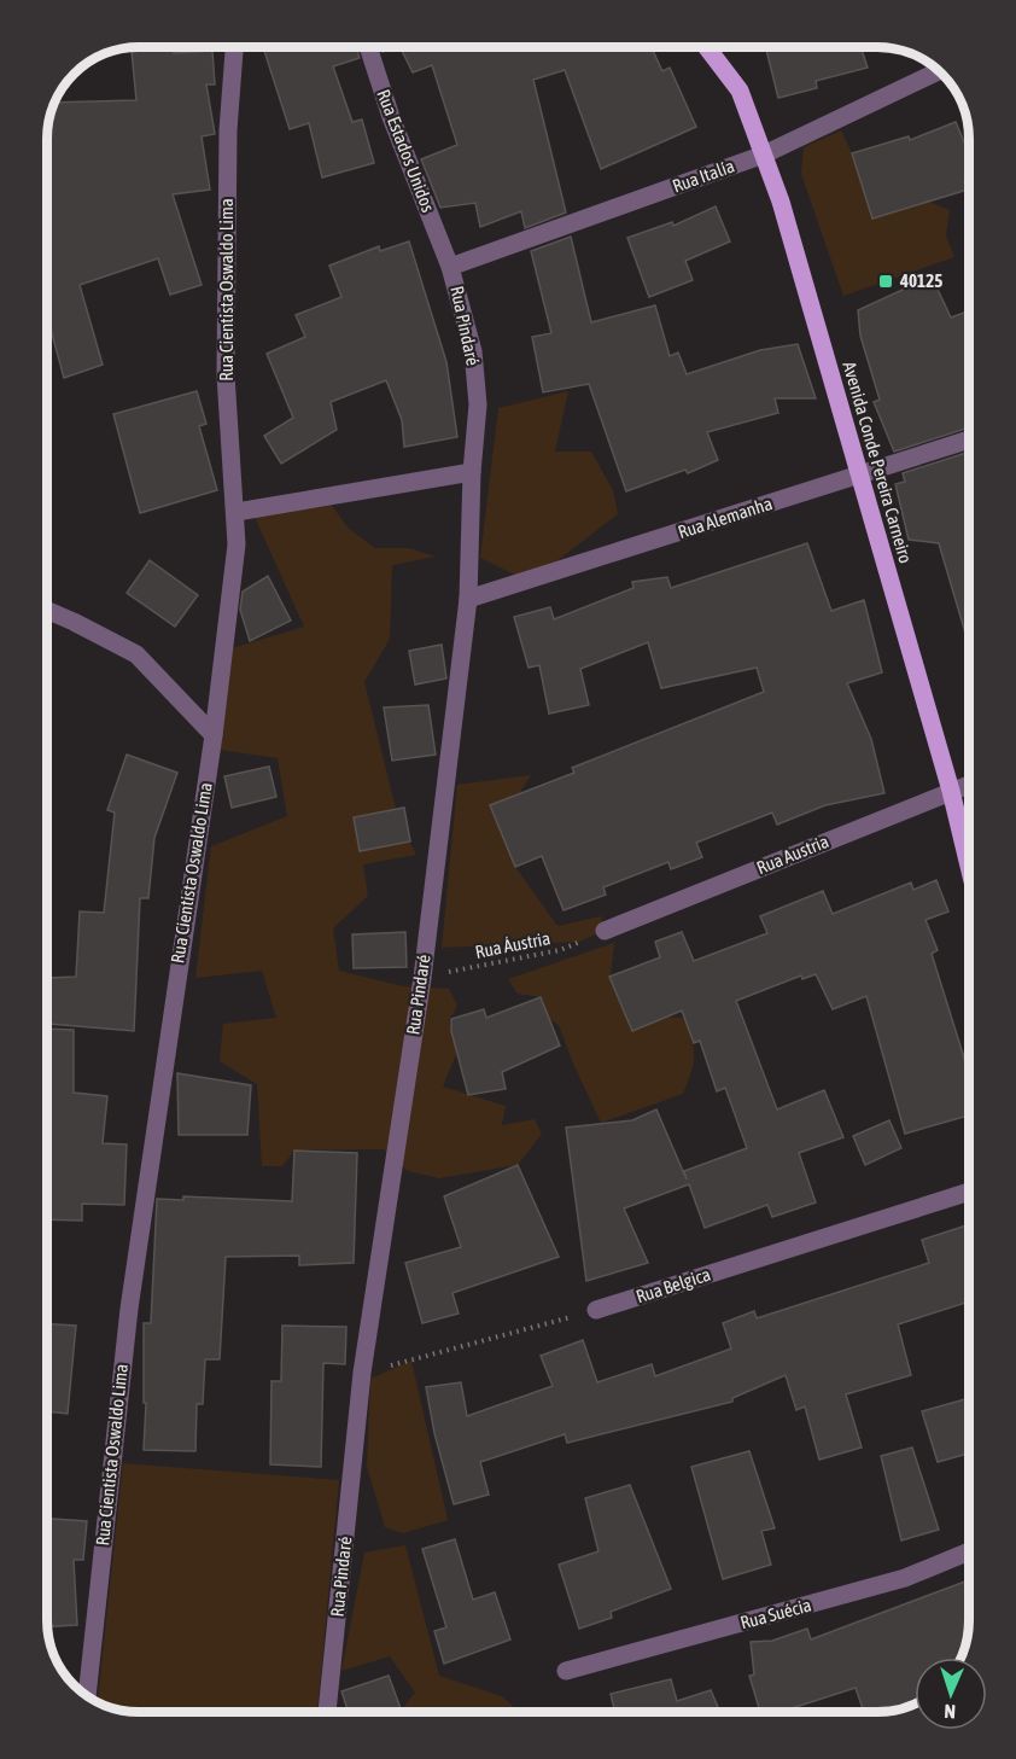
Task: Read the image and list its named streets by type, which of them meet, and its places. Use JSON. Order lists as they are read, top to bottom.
{
  "streets": {
    "main road": ["Avenida Conde Pereira Carneiro"],
    "street": [
      "Rua Estados Unidos",
      "Rua Italía",
      "Rua Cientista Oswaldo Lima",
      "Rua Pindaré",
      "Rua Alemanha",
      "Rua Austria",
      "Rua Belgica",
      "Rua Suécia"
    ],
    "path": ["Rua Áustria"]
  },
  "crossings": [
    ["Rua Estados Unidos", "Rua Italía"],
    ["Rua Estados Unidos", "Rua Pindaré"],
    ["Rua Italía", "Rua Pindaré"],
    ["Rua Italía", "Avenida Conde Pereira Carneiro"],
    ["Rua Pindaré", "Rua Alemanha"],
    ["Rua Pindaré", "Rua Áustria"],
    ["Avenida Conde Pereira Carneiro", "Rua Alemanha"],
    ["Avenida Conde Pereira Carneiro", "Rua Austria"],
    ["Rua Austria", "Rua Áustria"]
  ],
  "places": {
    "transit": ["40125"]
  },
  "north": "bottom"
}
